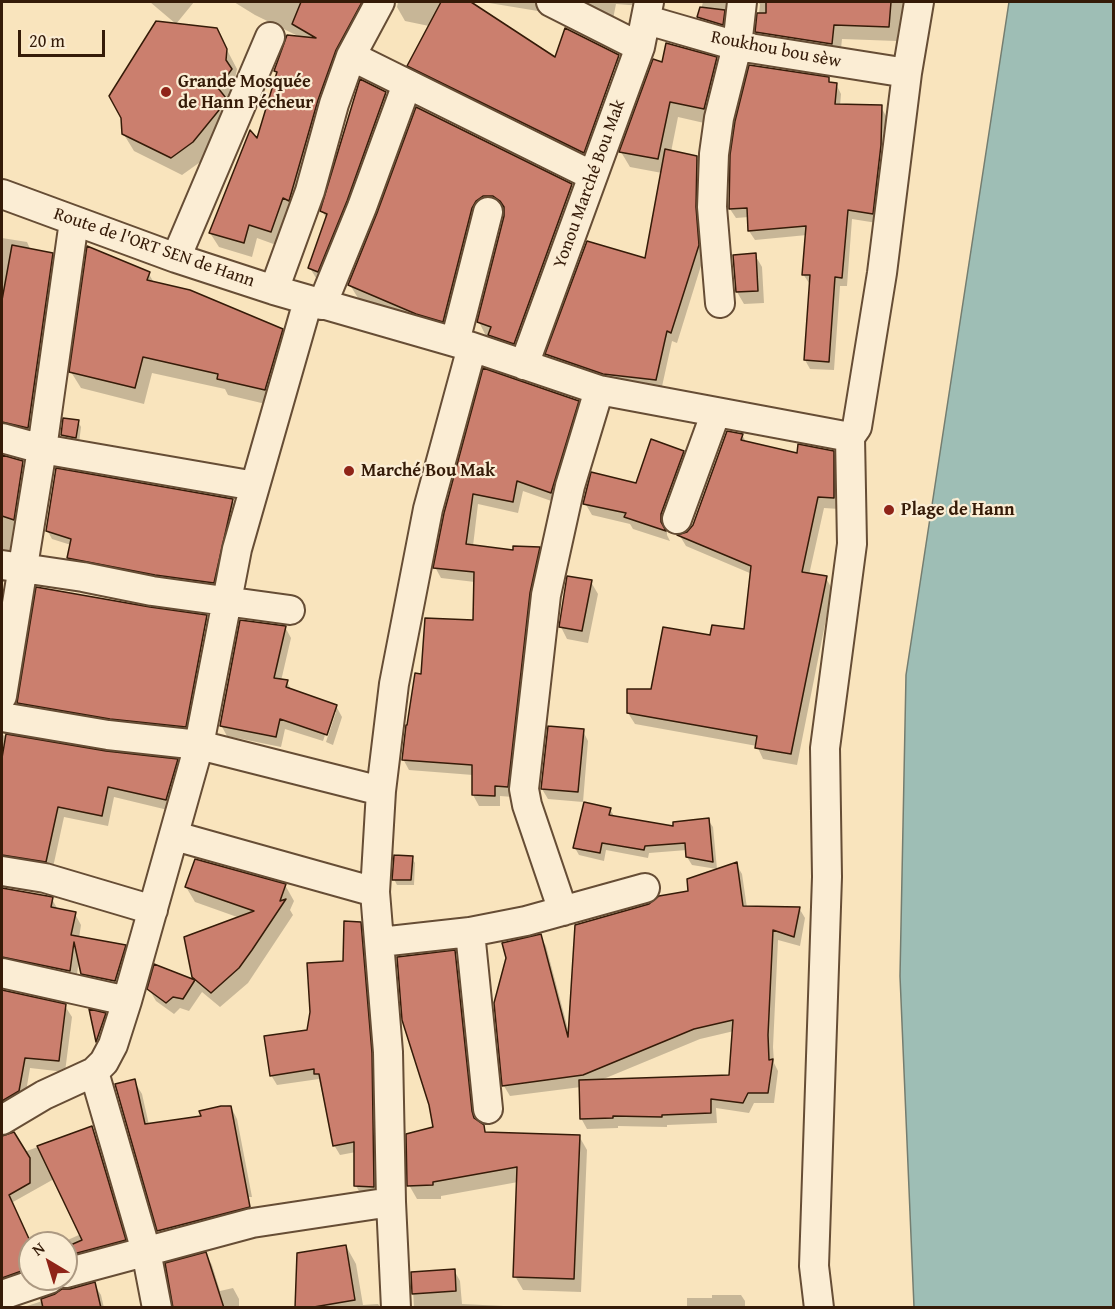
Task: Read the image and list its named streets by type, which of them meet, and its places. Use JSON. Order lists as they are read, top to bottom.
{
  "streets": {
    "street": ["Roukhou bou sèw", "Yonou Marché Bou Mak", "Route de l'ORT SEN de Hann"]
  },
  "crossings": [
    ["Roukhou bou sèw", "Yonou Marché Bou Mak"],
    ["Yonou Marché Bou Mak", "Route de l'ORT SEN de Hann"]
  ],
  "places": ["Grande Mosquée de Hann Pécheur", "Marché Bou Mak", "Plage de Hann"],
  "scale_bar": "20 m",
  "north": "top left"
}
